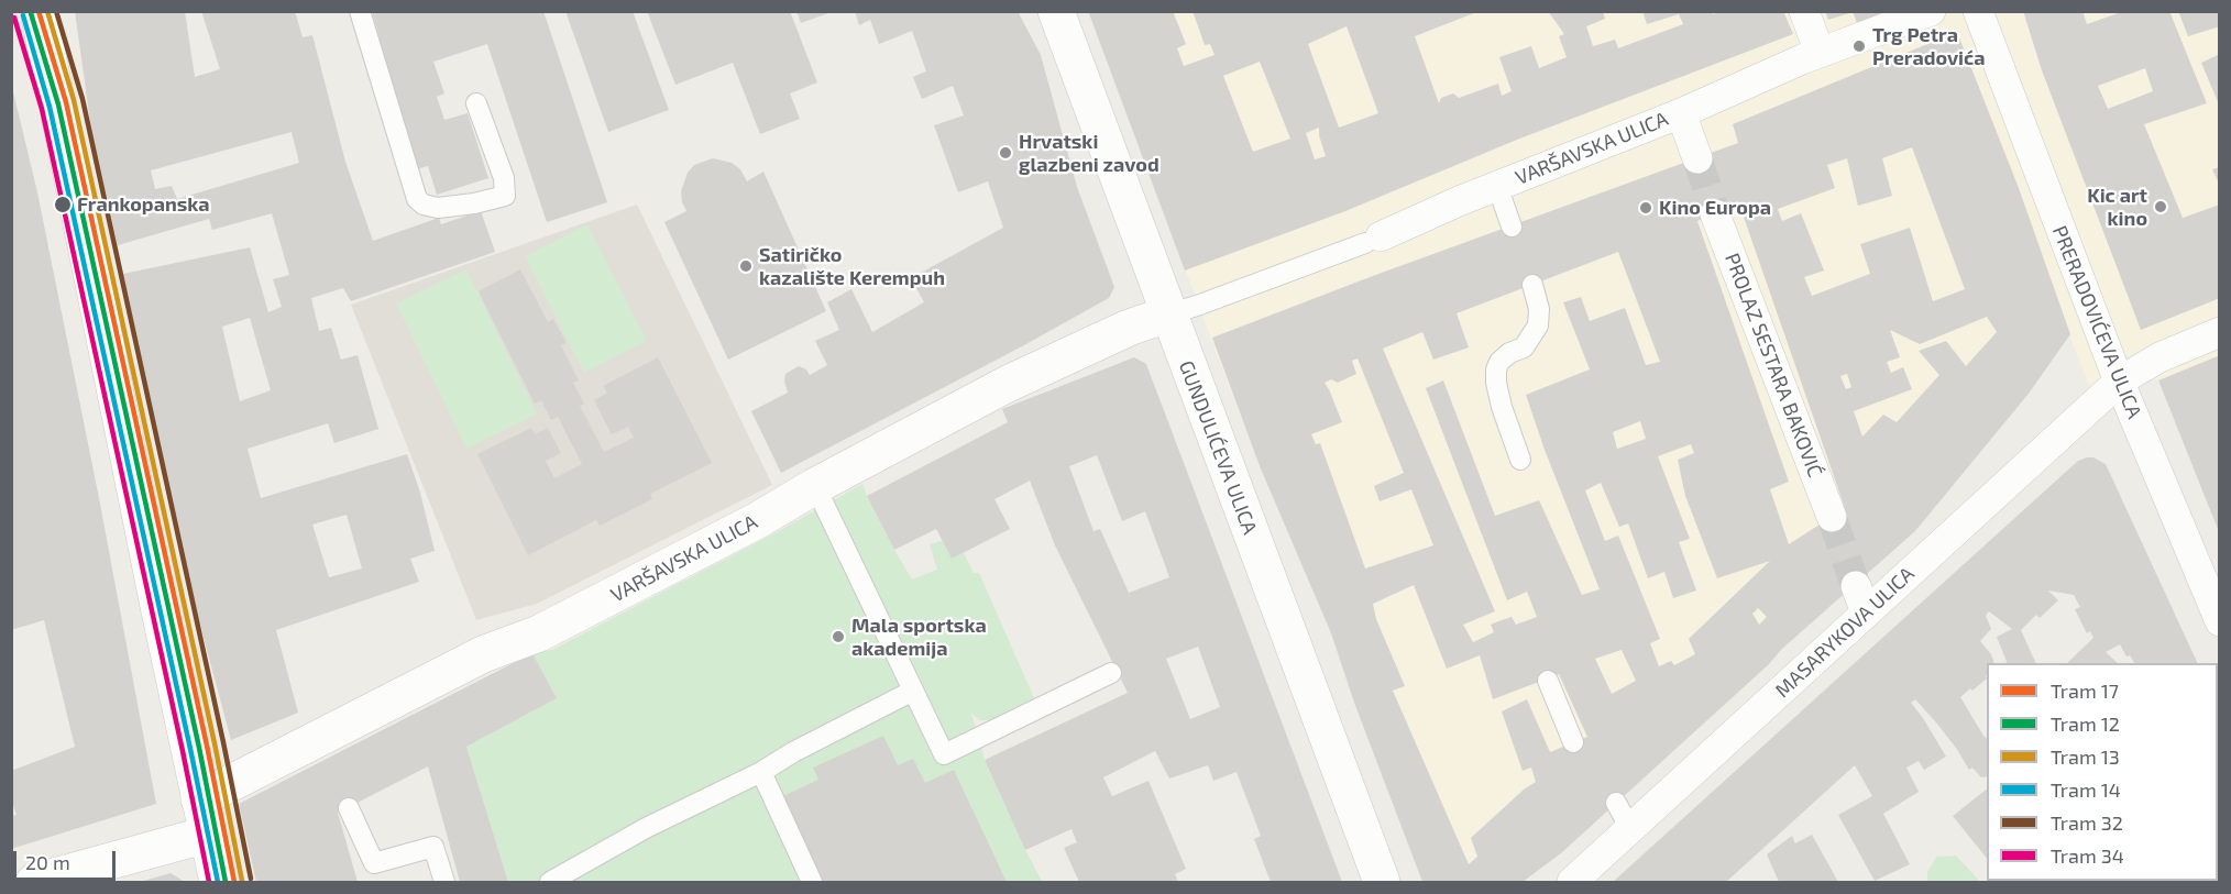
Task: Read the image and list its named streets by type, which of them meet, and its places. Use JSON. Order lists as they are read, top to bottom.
{
  "streets": {
    "street": [
      "VARŠAVSKA ULICA",
      "PRERADOVIĆEVA ULICA",
      "PROLAZ SESTARA BAKOVIĆ",
      "GUNDULIĆEVA ULICA",
      "MASARYKOVA ULICA"
    ]
  },
  "crossings": [
    ["VARŠAVSKA ULICA", "GUNDULIĆEVA ULICA"],
    ["PRERADOVIĆEVA ULICA", "MASARYKOVA ULICA"]
  ],
  "places": [
    "Trg Petra Preradovića",
    "Hrvatski glazbeni zavod",
    "Frankopanska",
    "Kic art kino",
    "Kino Europa",
    "Satiričko kazalište Kerempuh",
    "Mala sportska akademija"
  ],
  "lines": [
    "tram line 17",
    "tram line 13",
    "tram line 32",
    "tram line 12",
    "tram line 14",
    "tram line 34"
  ],
  "legend": [
    "Tram 17",
    "Tram 12",
    "Tram 13",
    "Tram 14",
    "Tram 32",
    "Tram 34"
  ],
  "scale_bar": "20 m"
}
